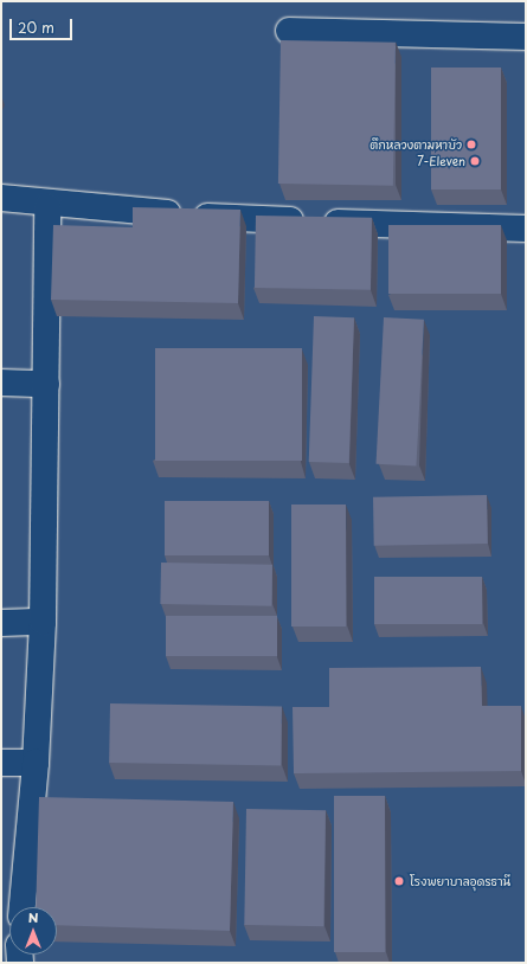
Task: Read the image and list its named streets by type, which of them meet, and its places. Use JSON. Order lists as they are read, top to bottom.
{
  "places": ["ตึกหลวงตามหาบัว", "7-Eleven", "โรงพยาบาลอุดรธานี"],
  "scale_bar": "20 m",
  "north": "top"
}
